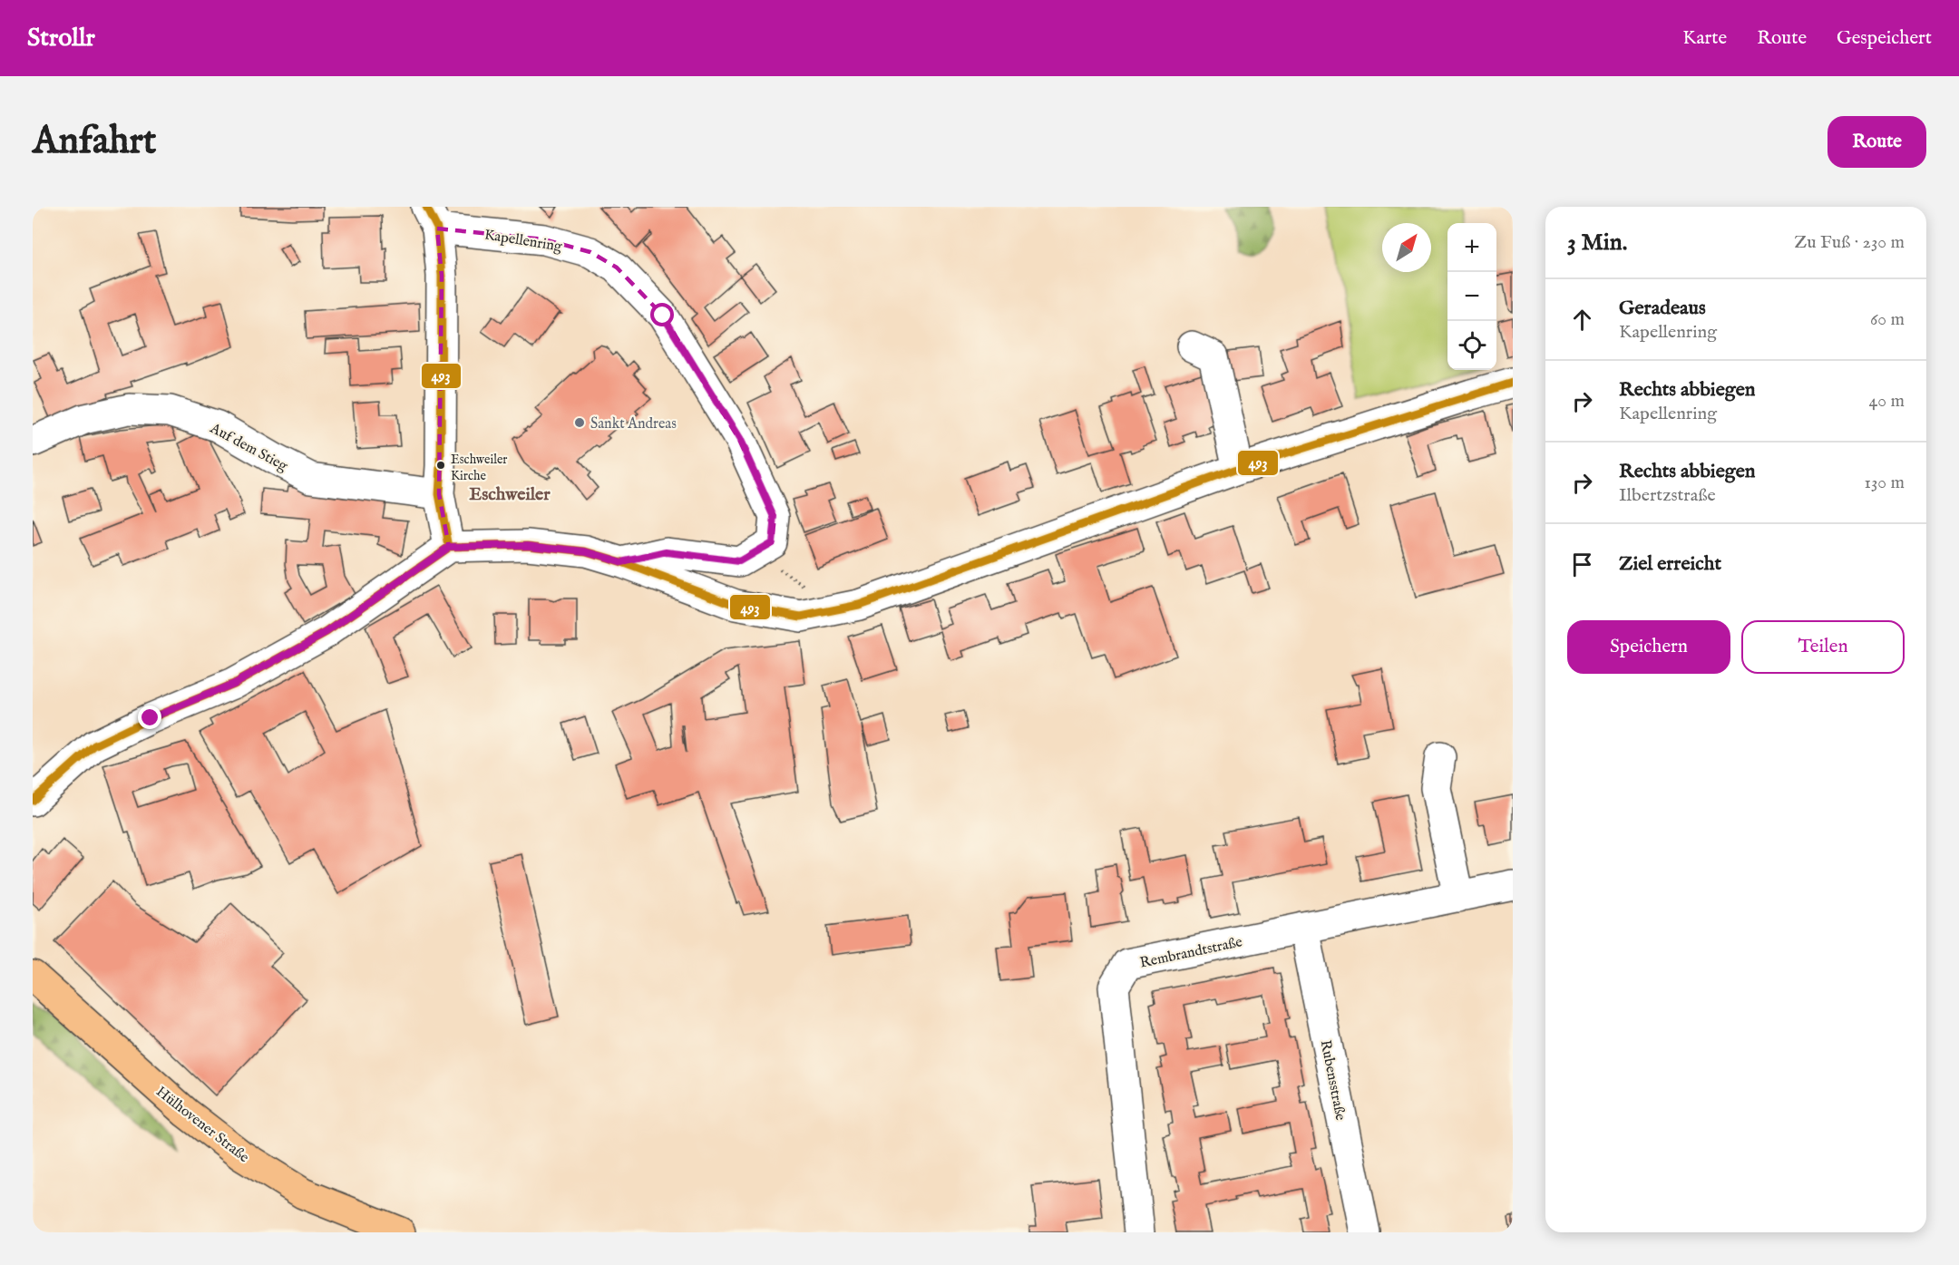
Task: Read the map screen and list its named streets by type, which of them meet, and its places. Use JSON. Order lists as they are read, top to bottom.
{
  "streets": {
    "main road": ["Hülhovener Straße"],
    "street": [
      "Kapellenring",
      "Auf dem Stieg",
      "Rembrandtstraße",
      "Rubensstraße"
    ]
  },
  "crossings": [
    ["Kapellenring", "Auf dem Stieg"],
    ["Rembrandtstraße", "Rubensstraße"]
  ],
  "districts": ["Eschweiler"],
  "places": ["Sankt Andreas", "Eschweiler Kirche"],
  "lines": ["transit line 493"],
  "north": "top right",
  "page": {
    "header": "Strollr",
    "nav": ["Karte", "Route", "Gespeichert"],
    "buttons": [
      "Route",
      ["Speichern", "Teilen"]
    ],
    "title": "Anfahrt",
    "heading": ["3 Min.", "Zu Fuß · 230 m"],
    "map_buttons": ["+", "−"],
    "list": [
      ["Geradeaus", "Kapellenring", "60 m"],
      ["Rechts abbiegen", "Kapellenring", "40 m"],
      ["Rechts abbiegen", "Ilbertzstraße", "130 m"],
      "Ziel erreicht"
    ]
  }
}
